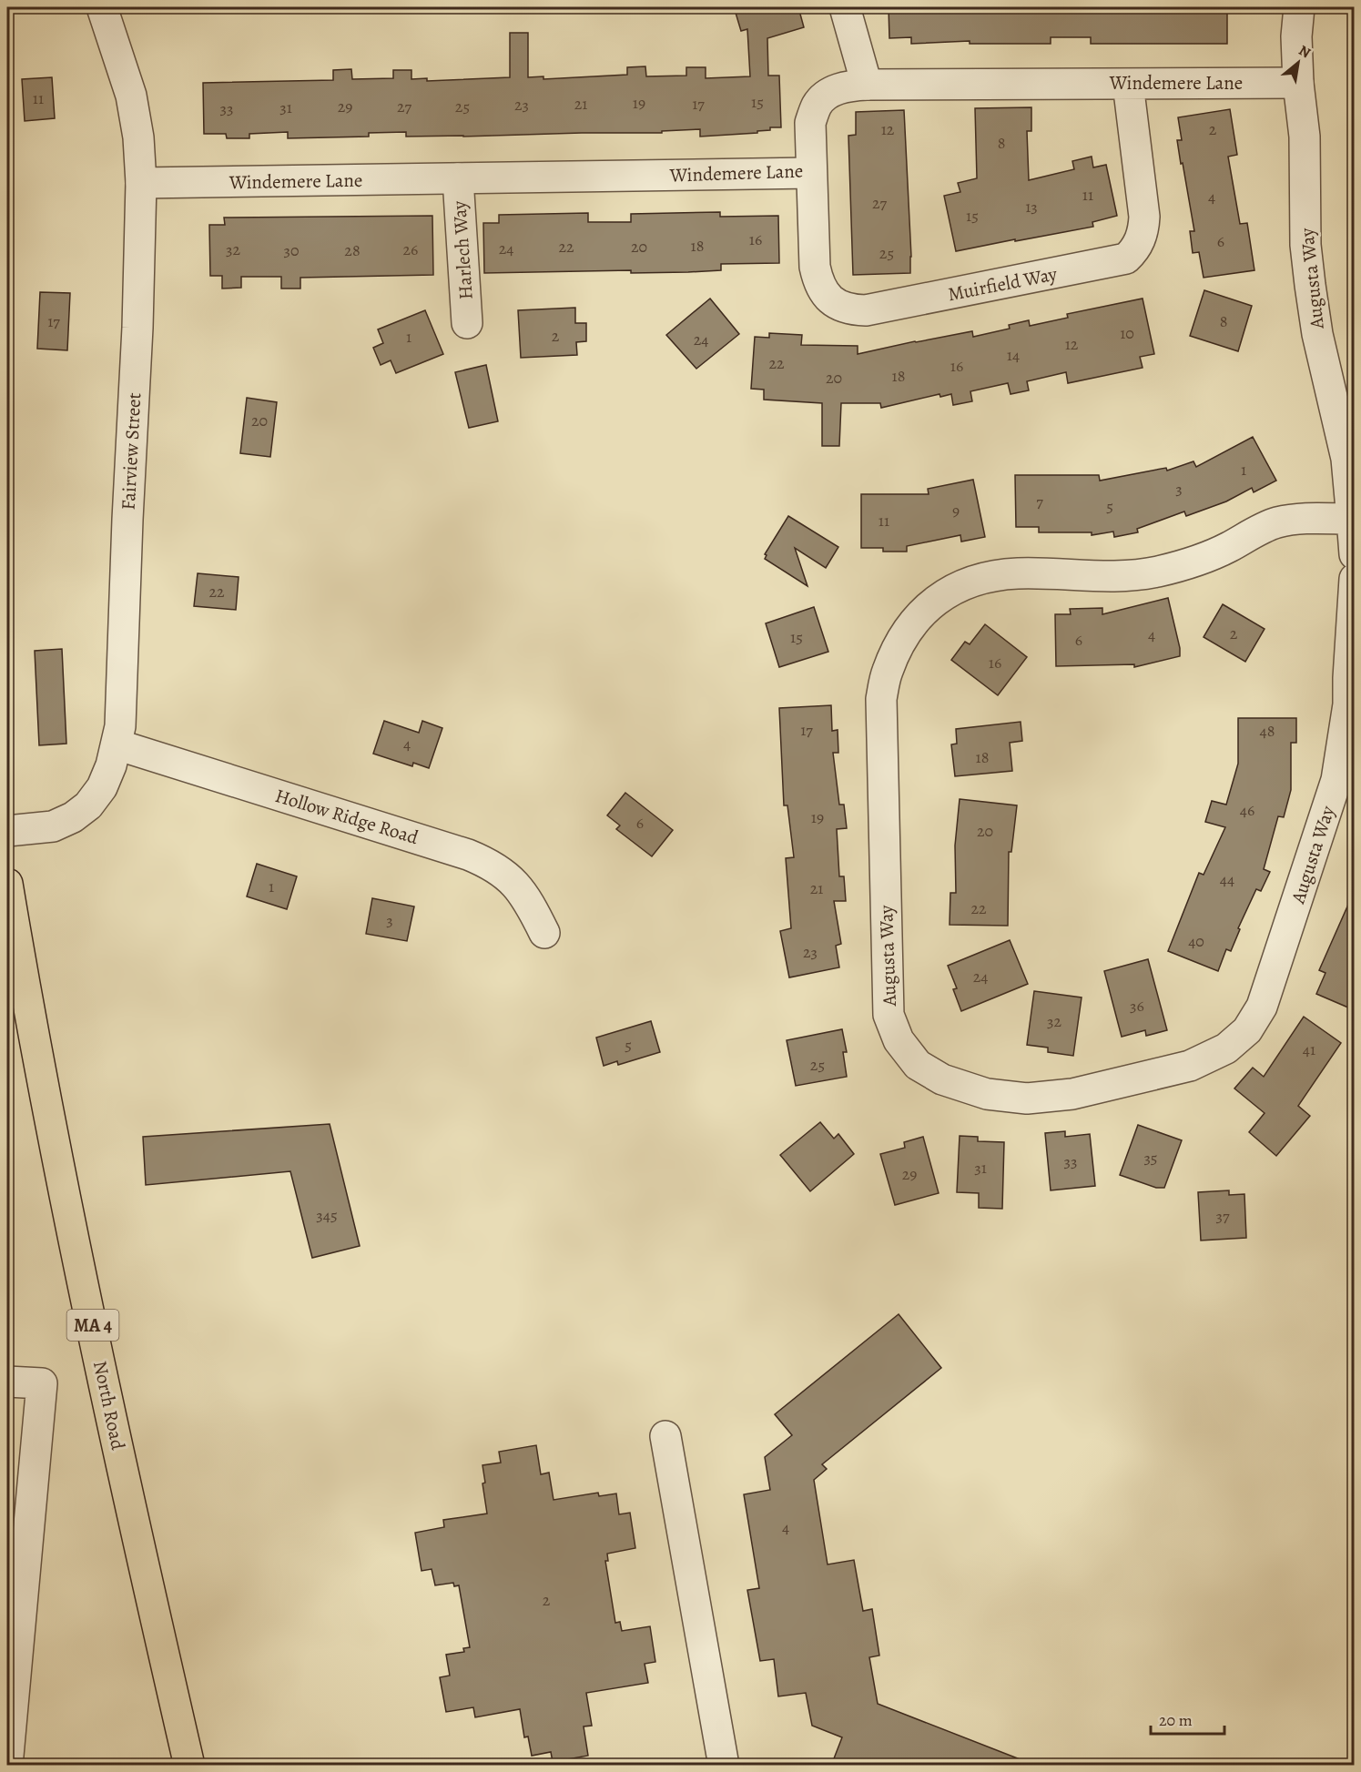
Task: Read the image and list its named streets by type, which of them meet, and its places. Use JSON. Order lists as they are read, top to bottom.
{
  "streets": {
    "main road": ["MA 4", "North Road"],
    "street": [
      "Windemere Lane",
      "Harlech Way",
      "Augusta Way",
      "Muirfield Way",
      "Fairview Street",
      "Hollow Ridge Road"
    ]
  },
  "crossings": [
    ["Windemere Lane", "Harlech Way"],
    ["Windemere Lane", "Augusta Way"],
    ["Windemere Lane", "Muirfield Way"],
    ["Windemere Lane", "Fairview Street"],
    ["Fairview Street", "Hollow Ridge Road"]
  ],
  "house_numbers": [
    "11",
    "15",
    "19",
    "21",
    "17",
    "23",
    "29",
    "27",
    "25",
    "31",
    "33",
    "12",
    "2",
    "8",
    "11",
    "4",
    "27",
    "13",
    "15",
    "16",
    "6",
    "18",
    "22",
    "20",
    "24",
    "32",
    "26",
    "30",
    "28",
    "25",
    "17",
    "8",
    "10",
    "2",
    "1",
    "24",
    "12",
    "14",
    "22",
    "16",
    "18",
    "20",
    "20",
    "1",
    "3",
    "7",
    "5",
    "9",
    "11",
    "22",
    "2",
    "4",
    "15",
    "6",
    "16",
    "17",
    "48",
    "4",
    "18",
    "46",
    "19",
    "6",
    "20",
    "44",
    "1",
    "21",
    "22",
    "3",
    "40",
    "23",
    "24",
    "36",
    "32",
    "5",
    "41",
    "25",
    "35",
    "33",
    "31",
    "29",
    "345",
    "37",
    "4",
    "2"
  ],
  "scale_bar": "20 m",
  "north": "top right"
}
